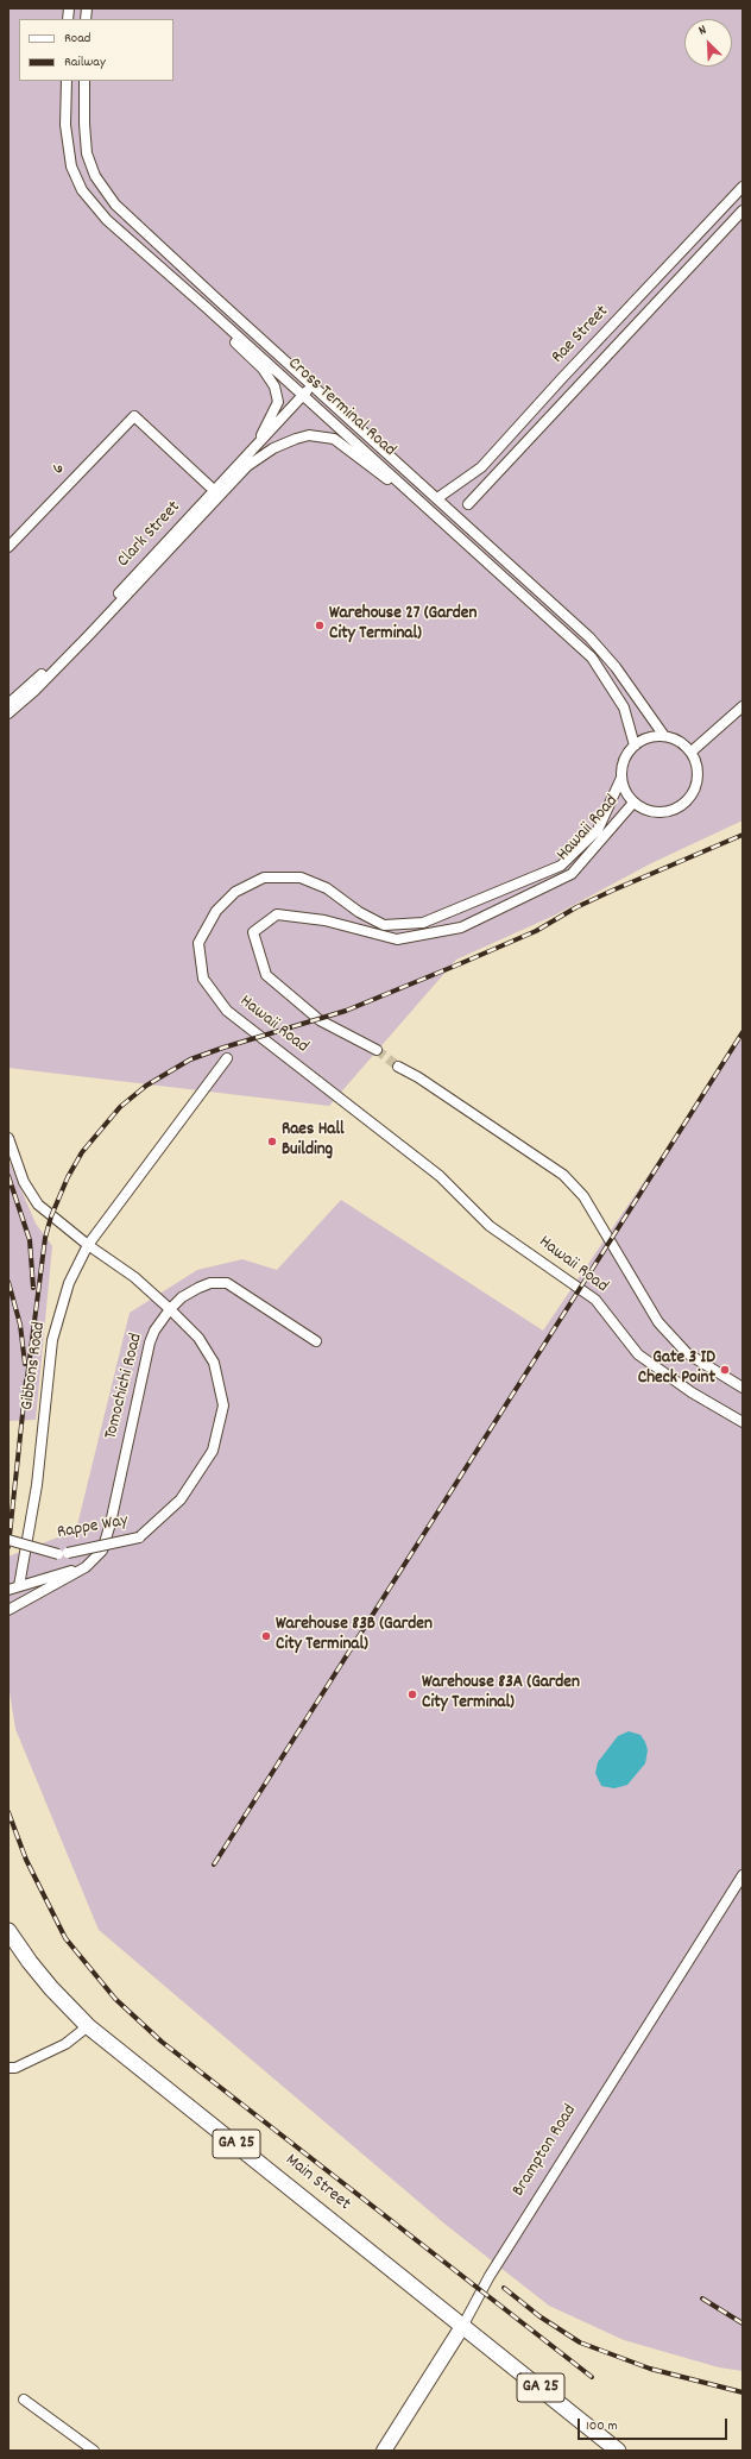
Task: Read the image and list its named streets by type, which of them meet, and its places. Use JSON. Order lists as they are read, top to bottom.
{
  "streets": {
    "main road": ["GA 25", "Brampton Road", "Main Street"],
    "street": [
      "Rae Street",
      "Cross Terminal Road",
      "6",
      "Clark Street",
      "Hawaii Road",
      "Gibbons Road",
      "Tomochichi Road",
      "Rappe Way"
    ]
  },
  "crossings": [
    ["Rae Street", "Cross Terminal Road"],
    ["Cross Terminal Road", "Clark Street"],
    ["Cross Terminal Road", "Hawaii Road"],
    ["6", "Clark Street"],
    ["Tomochichi Road", "Rappe Way"],
    ["Brampton Road", "Main Street"]
  ],
  "places": [
    "Warehouse 27 (Garden City Terminal)",
    "Raes Hall Building",
    "Gate 3 ID Check Point",
    "Warehouse 83B (Garden City Terminal)",
    "Warehouse 83A (Garden City Terminal)"
  ],
  "legend": ["Road", "Railway"],
  "scale_bar": "100 m",
  "north": "top left"
}
